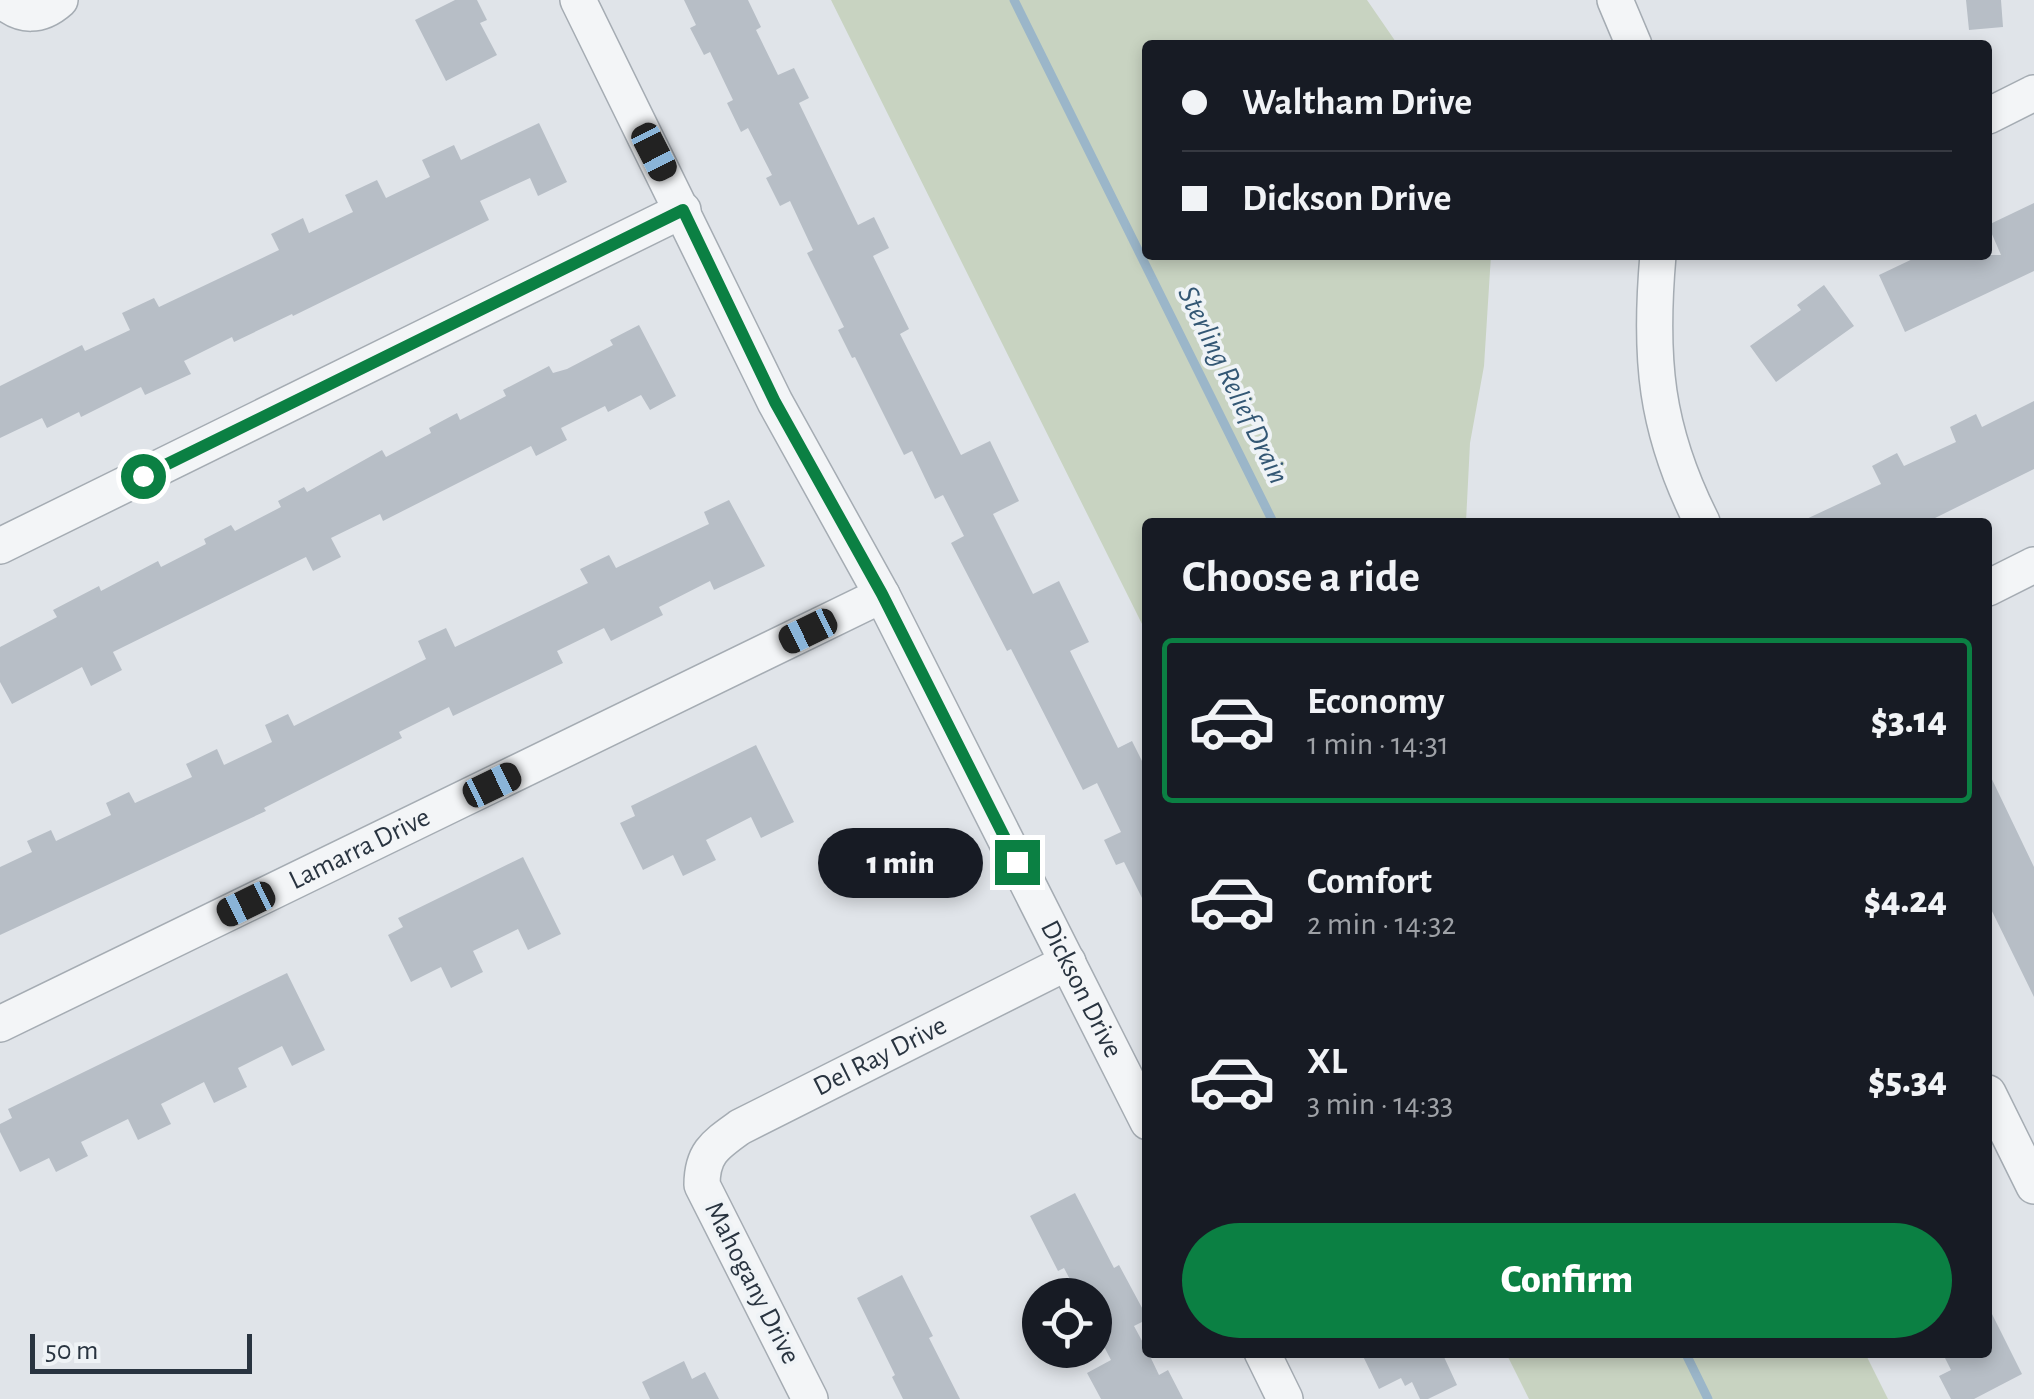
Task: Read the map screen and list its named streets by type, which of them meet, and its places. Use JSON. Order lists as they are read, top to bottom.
{
  "streets": {
    "street": [
      "Lamarra Drive",
      "Dickson Drive",
      "Del Ray Drive",
      "Mahogany Drive"
    ]
  },
  "crossings": [
    ["Lamarra Drive", "Dickson Drive"],
    ["Dickson Drive", "Del Ray Drive"],
    ["Del Ray Drive", "Mahogany Drive"]
  ],
  "water": ["Sterling Relief Drain"],
  "scale_bar": "50 m",
  "page": {
    "banner": ["Waltham Drive", "Dickson Drive"],
    "heading": "Choose a ride",
    "list": [
      {
        "name": "Economy",
        "note": "1 min · 14:31",
        "value": "$3.14"
      },
      {
        "name": "Comfort",
        "note": "2 min · 14:32",
        "value": "$4.24"
      },
      {
        "name": "XL",
        "note": "3 min · 14:33",
        "value": "$5.34"
      }
    ],
    "bubble": "1 min",
    "buttons": "Confirm",
    "scale": "50 m"
  }
}
